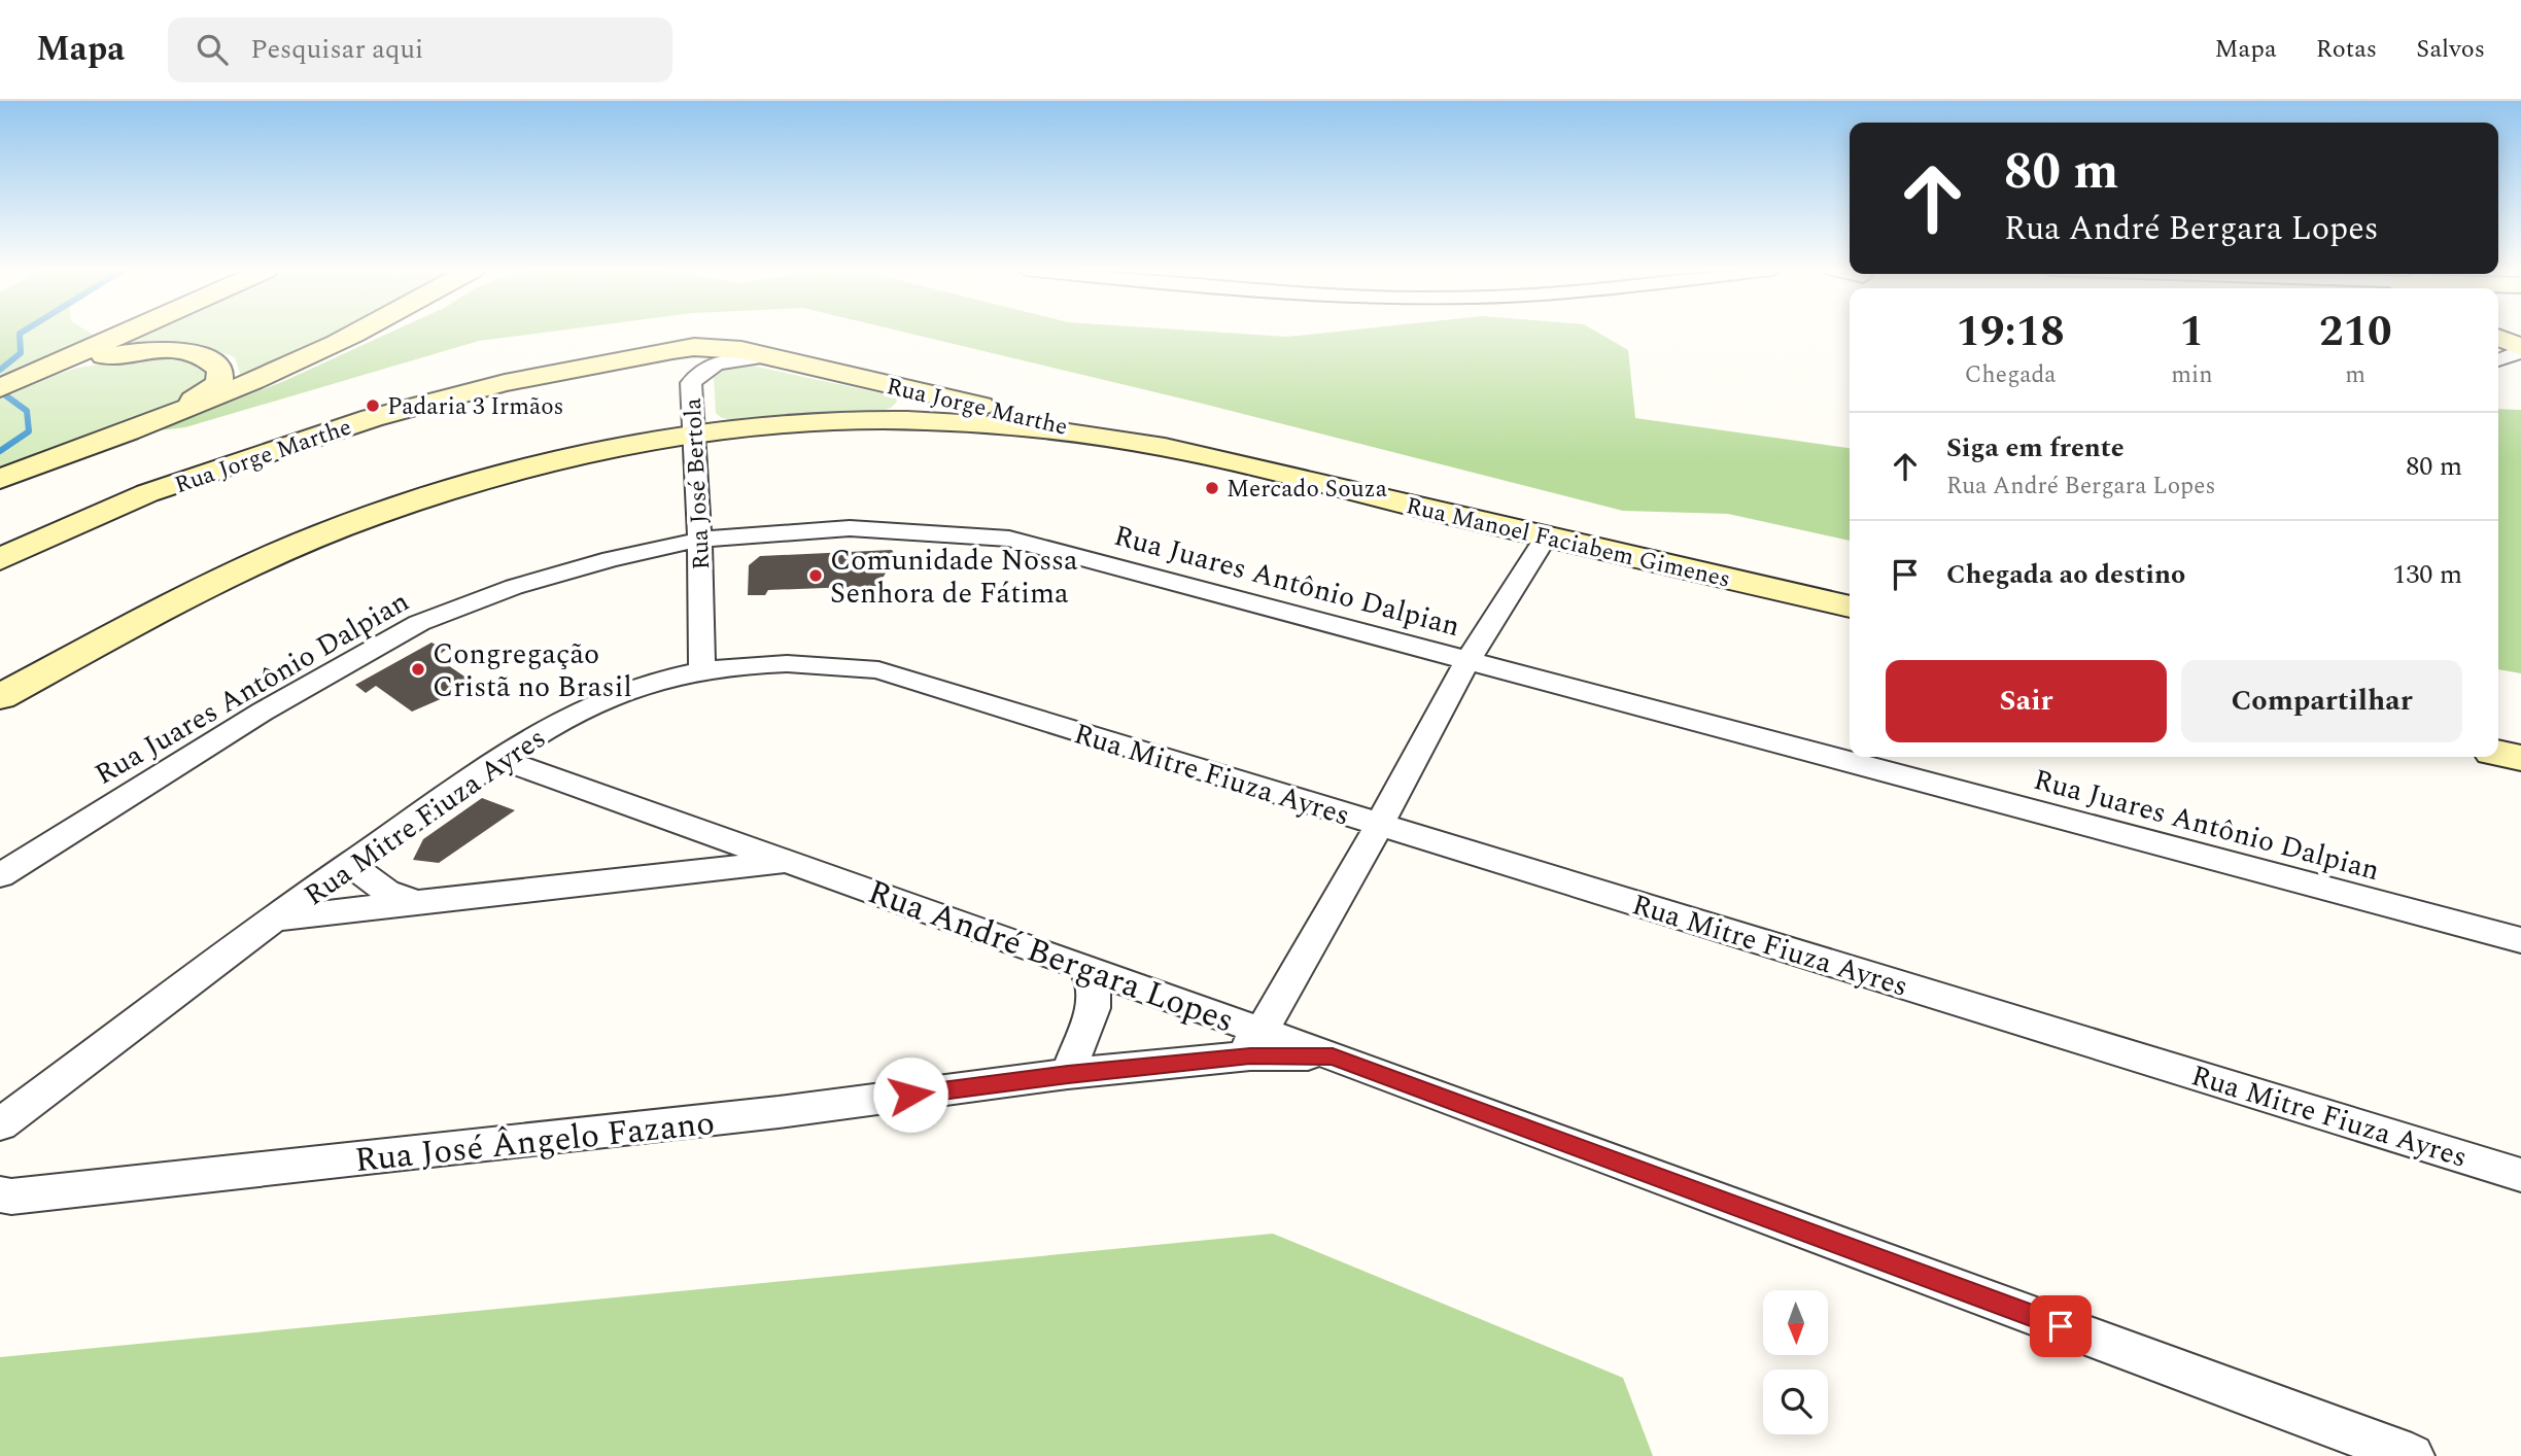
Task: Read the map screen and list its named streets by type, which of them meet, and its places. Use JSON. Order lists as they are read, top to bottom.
{
  "streets": {
    "street": [
      "Rua Jorge Marthe",
      "Rua José Bertola",
      "Rua Manoel Faciabem Gimenes",
      "Rua Juares Antônio Dalpian",
      "Rua Mitre Fiuza Ayres",
      "Rua André Bergara Lopes",
      "Rua José Ângelo Fazano"
    ]
  },
  "crossings": [
    ["Rua Jorge Marthe", "Rua José Bertola"],
    ["Rua Jorge Marthe", "Rua Manoel Faciabem Gimenes"],
    ["Rua José Bertola", "Rua Manoel Faciabem Gimenes"],
    ["Rua José Bertola", "Rua Juares Antônio Dalpian"],
    ["Rua José Bertola", "Rua Mitre Fiuza Ayres"],
    ["Rua Mitre Fiuza Ayres", "Rua André Bergara Lopes"],
    ["Rua André Bergara Lopes", "Rua José Ângelo Fazano"]
  ],
  "places": [
    "Padaria 3 Irmãos",
    "Mercado Souza",
    "Comunidade Nossa Senhora de Fátima",
    "Congregação Cristã no Brasil"
  ],
  "north": "bottom",
  "page": {
    "header": "Mapa",
    "search": "Pesquisar aqui",
    "nav": ["Mapa", "Rotas", "Salvos"],
    "turn": ["80 m", "Rua André Bergara Lopes"],
    "eta": [
      "19:18",
      "Chegada",
      "1",
      "min",
      "210",
      "m"
    ],
    "list": [
      {
        "name": "Siga em frente",
        "note": "Rua André Bergara Lopes",
        "value": "80 m"
      },
      {
        "name": "Chegada ao destino",
        "value": "130 m"
      }
    ],
    "buttons": ["Sair", "Compartilhar"]
  }
}
